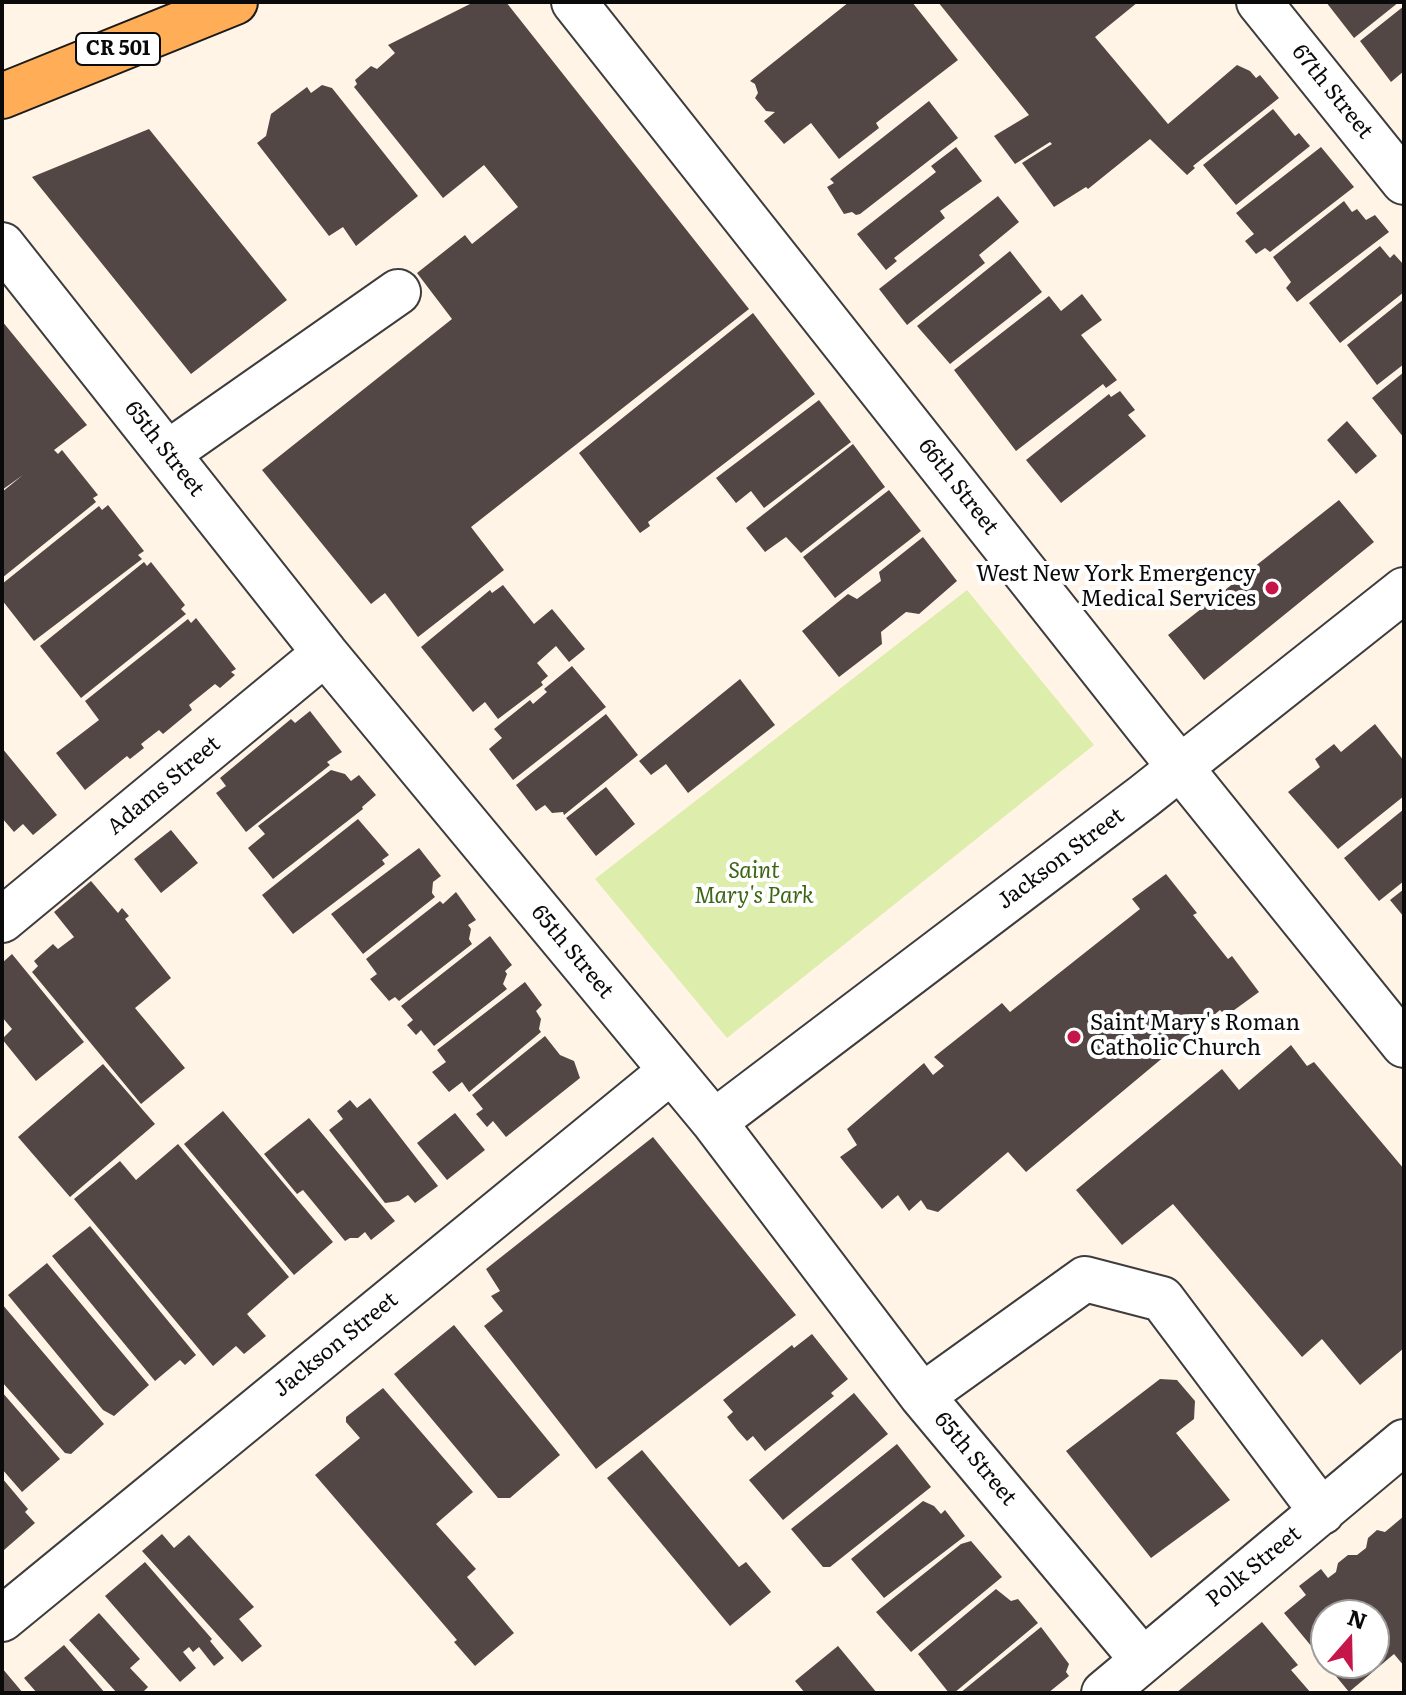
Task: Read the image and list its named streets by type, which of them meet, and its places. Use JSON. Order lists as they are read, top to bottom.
{
  "streets": {
    "main road": ["CR 501"],
    "street": [
      "67th Street",
      "65th Street",
      "66th Street",
      "Adams Street",
      "Jackson Street",
      "Polk Street"
    ]
  },
  "crossings": [
    ["65th Street", "Adams Street"],
    ["65th Street", "Jackson Street"],
    ["65th Street", "Polk Street"],
    ["66th Street", "Jackson Street"]
  ],
  "parks": ["Saint Mary's Park"],
  "places": ["West New York Emergency Medical Services", "Saint Mary's Roman Catholic Church"],
  "north": "top"
}
